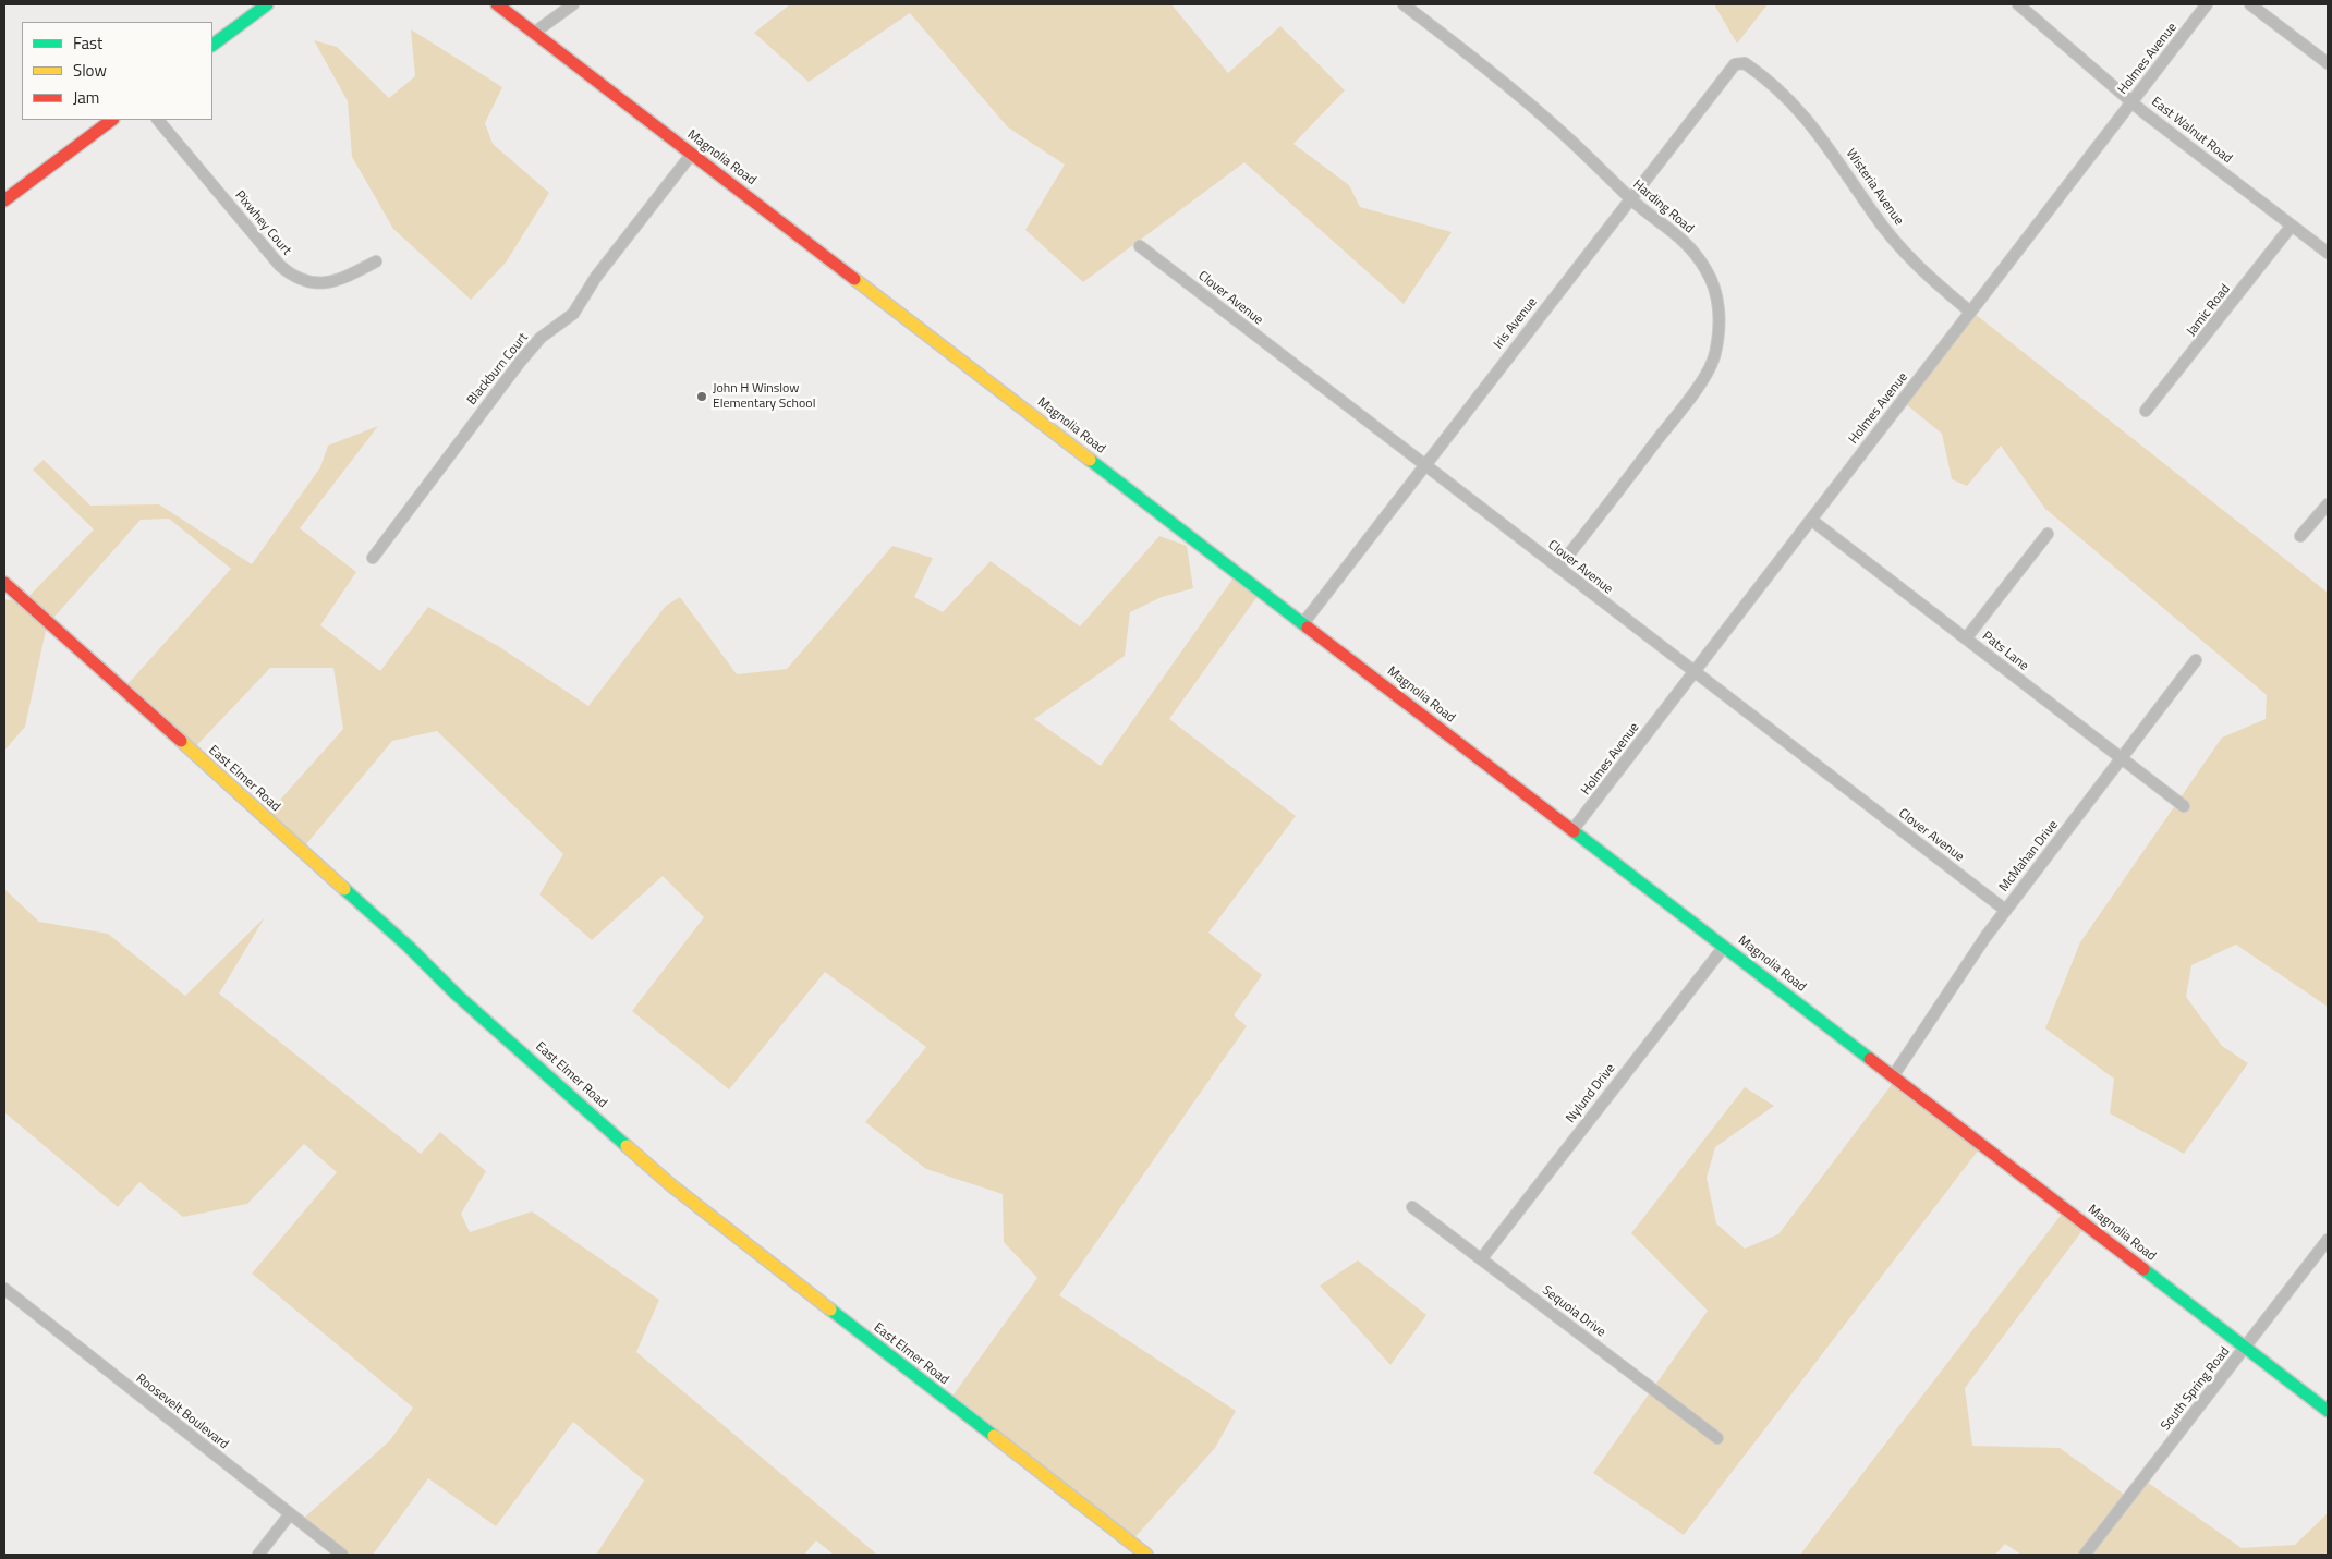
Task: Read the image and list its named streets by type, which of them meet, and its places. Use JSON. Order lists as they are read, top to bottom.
{
  "streets": {
    "street": [
      "Holmes Avenue",
      "East Walnut Road",
      "Magnolia Road",
      "Wisteria Avenue",
      "Harding Road",
      "Pixwhey Court",
      "Clover Avenue",
      "Jamic Road",
      "Iris Avenue",
      "Blackburn Court",
      "Pats Lane",
      "East Elmer Road",
      "McMahan Drive",
      "Nylund Drive",
      "Sequoia Drive",
      "South Spring Road",
      "Roosevelt Boulevard"
    ]
  },
  "crossings": [
    ["Holmes Avenue", "East Walnut Road"],
    ["Holmes Avenue", "Magnolia Road"],
    ["Holmes Avenue", "Wisteria Avenue"],
    ["Holmes Avenue", "Clover Avenue"],
    ["Holmes Avenue", "Pats Lane"],
    ["East Walnut Road", "Jamic Road"],
    ["Magnolia Road", "Iris Avenue"],
    ["Magnolia Road", "Blackburn Court"],
    ["Magnolia Road", "McMahan Drive"],
    ["Magnolia Road", "Nylund Drive"],
    ["Magnolia Road", "South Spring Road"],
    ["Wisteria Avenue", "Iris Avenue"],
    ["Harding Road", "Clover Avenue"],
    ["Harding Road", "Iris Avenue"],
    ["Clover Avenue", "Iris Avenue"],
    ["Clover Avenue", "McMahan Drive"],
    ["Pats Lane", "McMahan Drive"],
    ["Nylund Drive", "Sequoia Drive"]
  ],
  "places": ["John H Winslow Elementary School"],
  "legend": ["Fast", "Slow", "Jam"]
}
